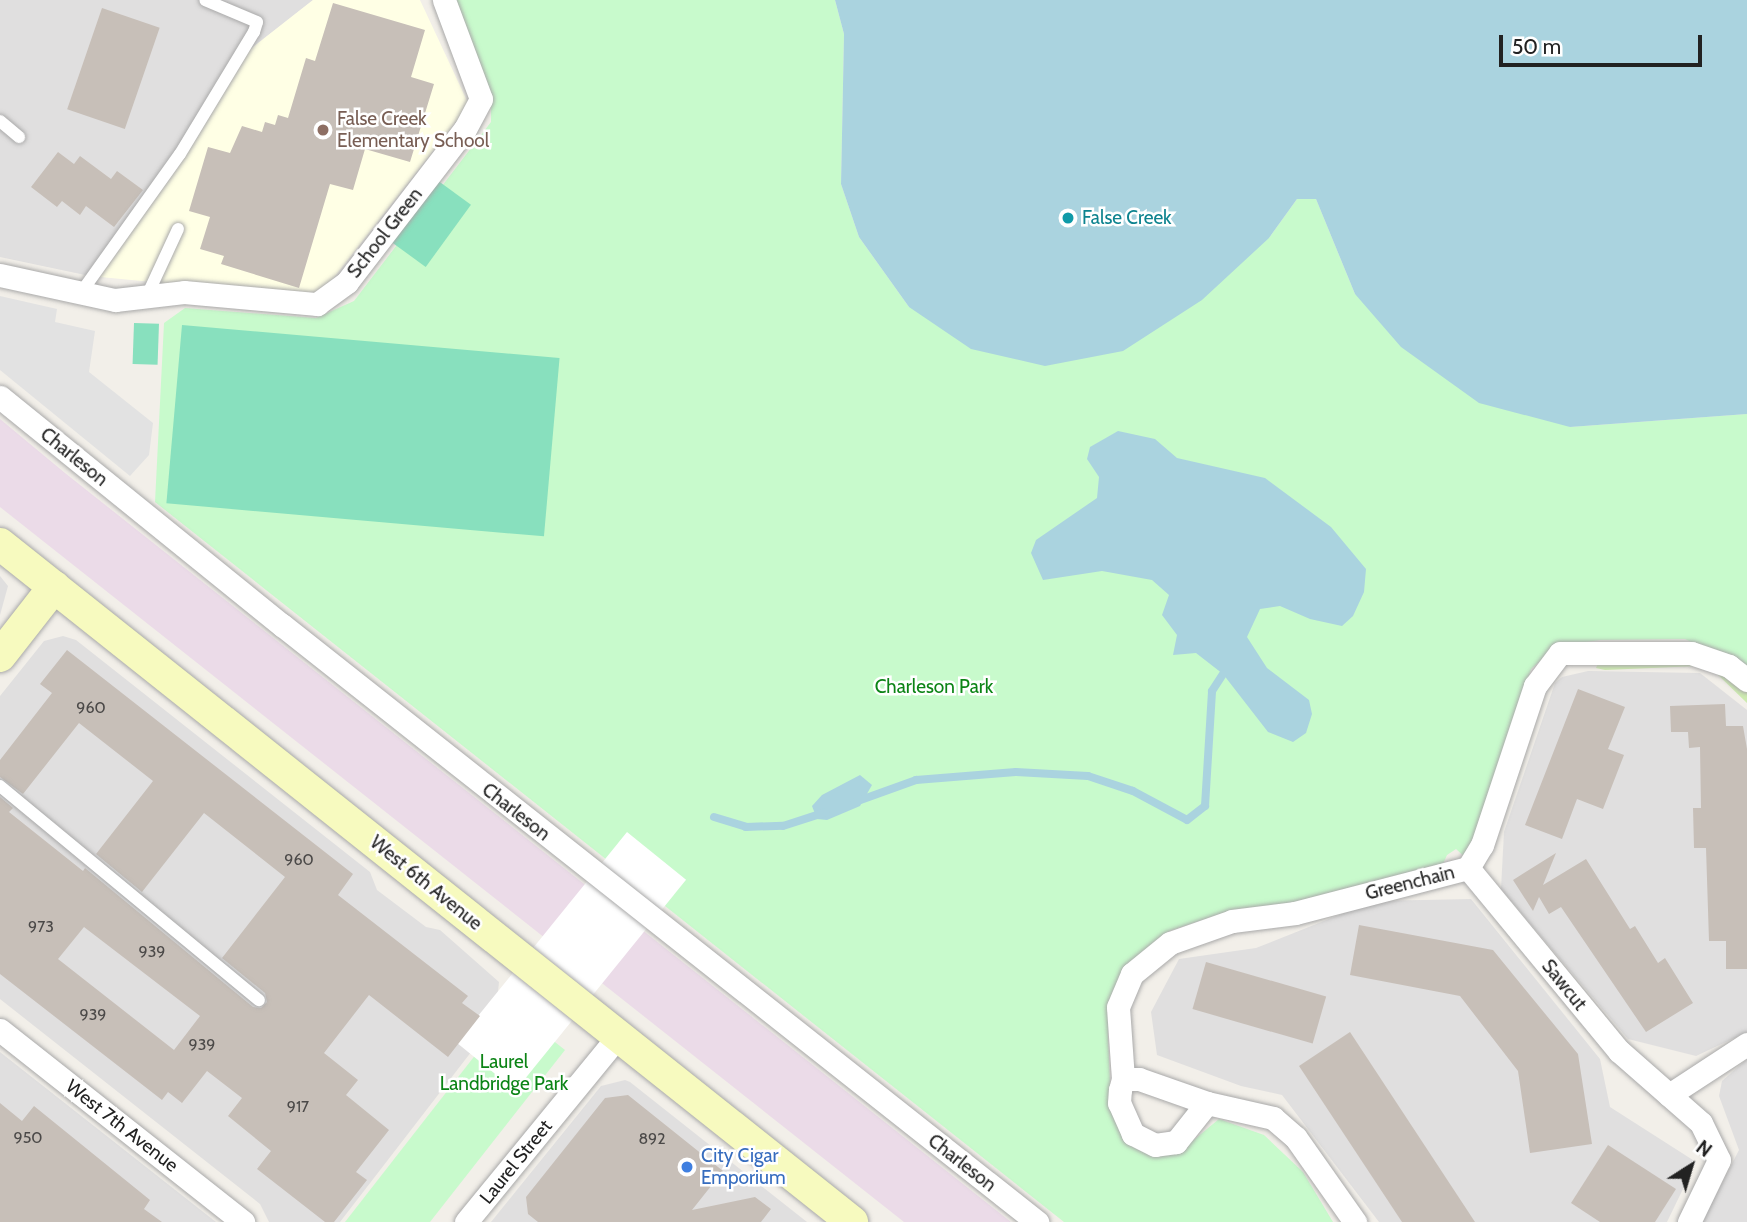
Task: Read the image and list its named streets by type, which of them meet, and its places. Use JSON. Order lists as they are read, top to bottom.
{
  "streets": {
    "main road": ["West 6th Avenue"],
    "street": [
      "School Green",
      "Charleson",
      "Greenchain",
      "Sawcut",
      "West 7th Avenue",
      "Laurel Street"
    ]
  },
  "crossings": [
    ["West 6th Avenue", "Laurel Street"],
    ["Greenchain", "Sawcut"]
  ],
  "parks": ["Charleson Park", "Laurel Landbridge Park"],
  "places": ["False Creek Elementary School", "False Creek", "City Cigar Emporium"],
  "house_numbers": [
    "960",
    "960",
    "973",
    "939",
    "939",
    "939",
    "917",
    "950",
    "892"
  ],
  "scale_bar": "50 m",
  "north": "top right"
}
